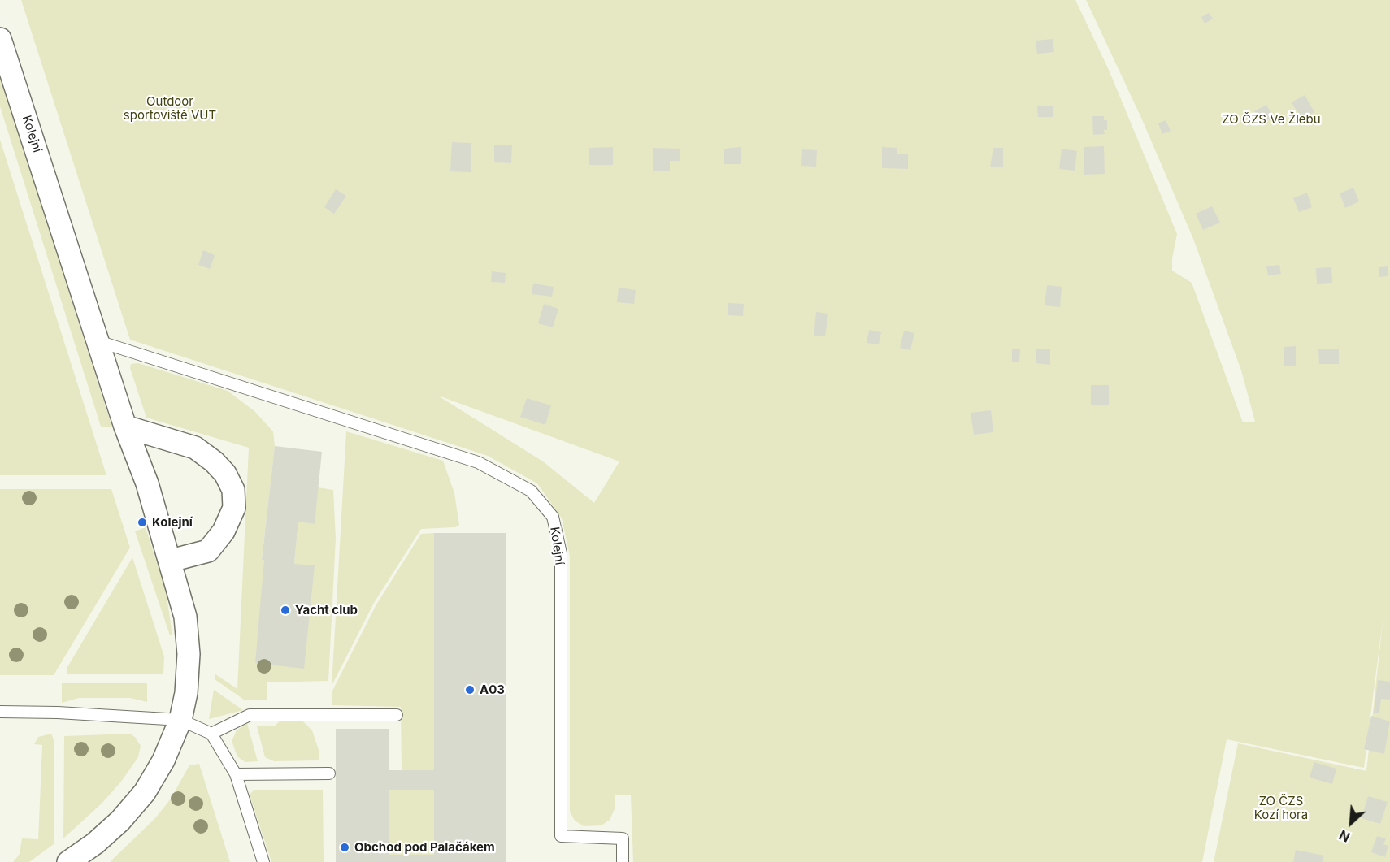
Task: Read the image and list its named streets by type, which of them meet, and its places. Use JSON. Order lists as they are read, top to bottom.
{
  "streets": {
    "street": ["Kolejní"]
  },
  "parks": ["Outdoor sportoviště VUT", "ZO ČZS Ve Žlebu", "ZO ČZS Kozí hora"],
  "places": [
    "Kolejní",
    "Yacht club",
    "A03",
    "Obchod pod Palačákem"
  ],
  "north": "bottom left"
}
